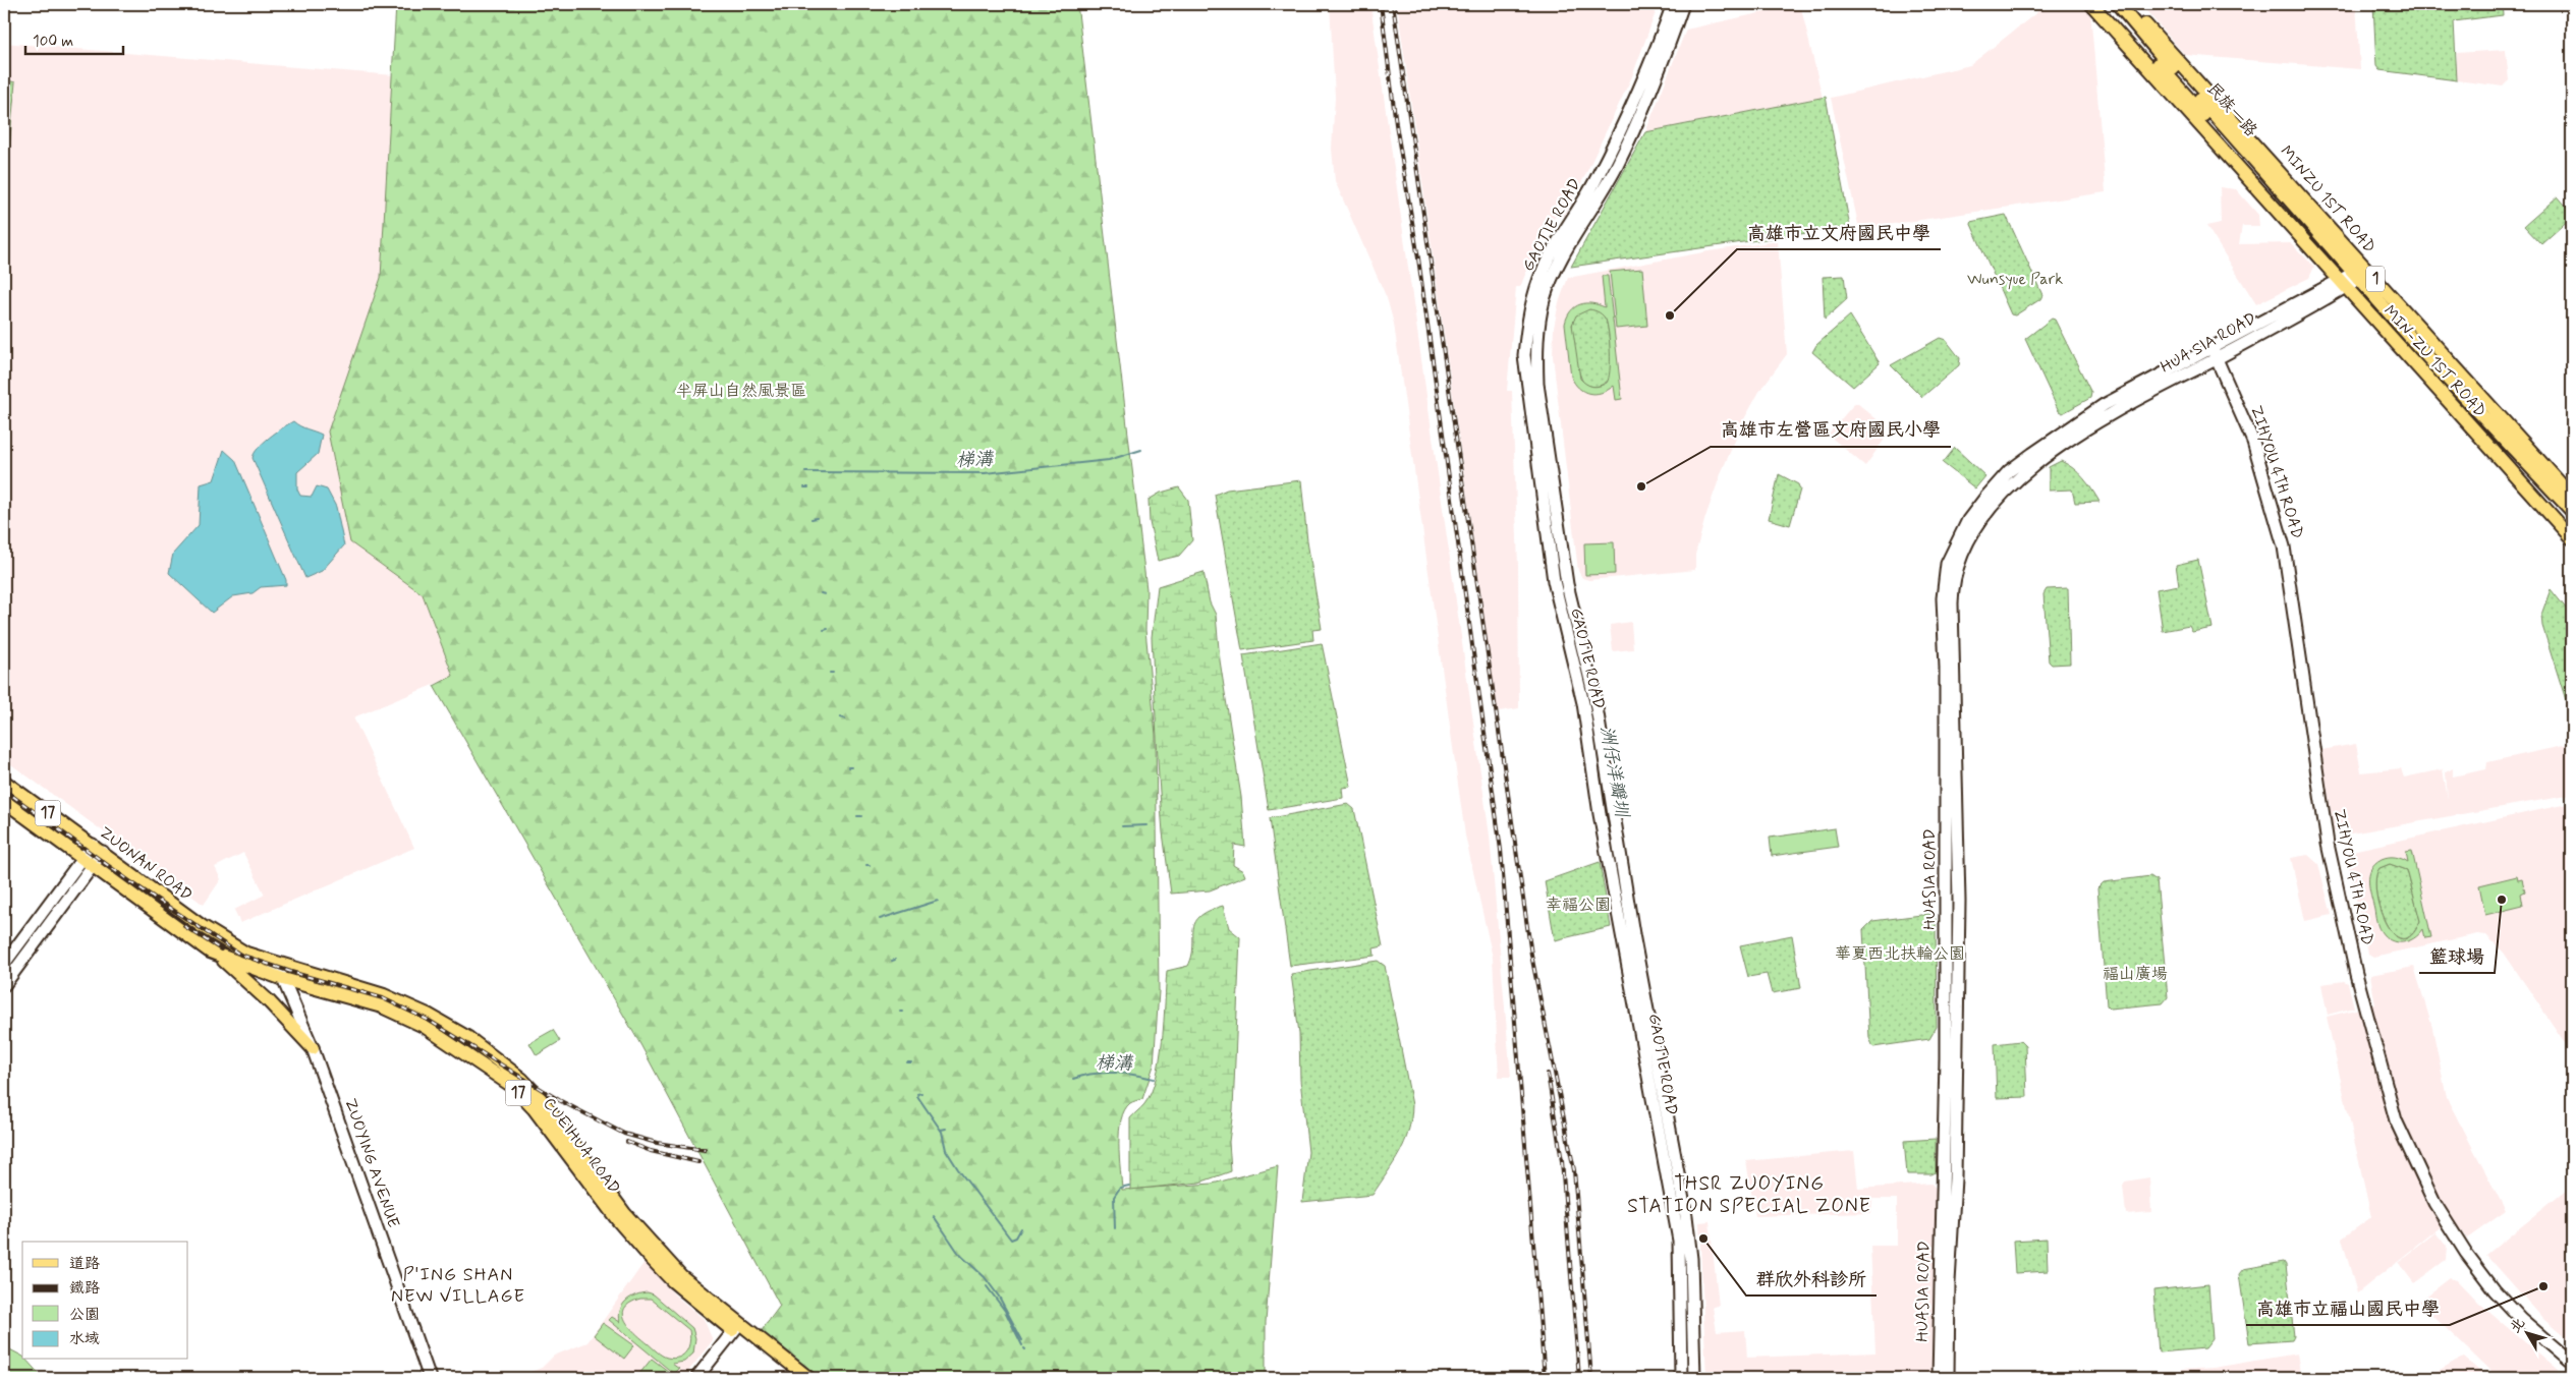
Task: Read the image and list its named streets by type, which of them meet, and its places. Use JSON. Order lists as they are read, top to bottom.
{
  "streets": {
    "main road": [
      "民族一路",
      "MINZU 1ST ROAD",
      "1",
      "MIN-ZU 1ST ROAD",
      "17",
      "ZUONAN ROAD",
      "CUEIHUA ROAD"
    ],
    "street": [
      "GAOTIE ROAD",
      "HUA SIA ROAD",
      "ZIHYOU 4TH ROAD",
      "ZUOYING AVENUE"
    ]
  },
  "crossings": [
    ["民族一路", "MINZU 1ST ROAD"],
    ["民族一路", "1"],
    ["民族一路", "HUA SIA ROAD"],
    ["民族一路", "MIN-ZU 1ST ROAD"],
    ["MINZU 1ST ROAD", "HUA SIA ROAD"],
    ["MINZU 1ST ROAD", "MIN-ZU 1ST ROAD"],
    ["HUA SIA ROAD", "MIN-ZU 1ST ROAD"],
    ["HUA SIA ROAD", "ZIHYOU 4TH ROAD"],
    ["ZUONAN ROAD", "CUEIHUA ROAD"],
    ["ZUONAN ROAD", "ZUOYING AVENUE"],
    ["CUEIHUA ROAD", "ZUOYING AVENUE"]
  ],
  "districts": ["THSR ZUOYING STATION SPECIAL ZONE", "P'ING SHAN NEW VILLAGE"],
  "water": ["梯溝", "洲仔洋瓣圳"],
  "parks": [
    "Wunsyue Park",
    "半屏山自然風景區",
    "幸福公園",
    "華夏西北扶輪公園",
    "福山廣場"
  ],
  "places": [
    "高雄市立文府國民中學",
    "高雄市左營區文府國民小學",
    "籃球場",
    "群欣外科診所",
    "高雄市立福山國民中學"
  ],
  "legend": [
    "道路",
    "鐵路",
    "公園",
    "水域"
  ],
  "scale_bar": "100 m",
  "north": "top left"
}
